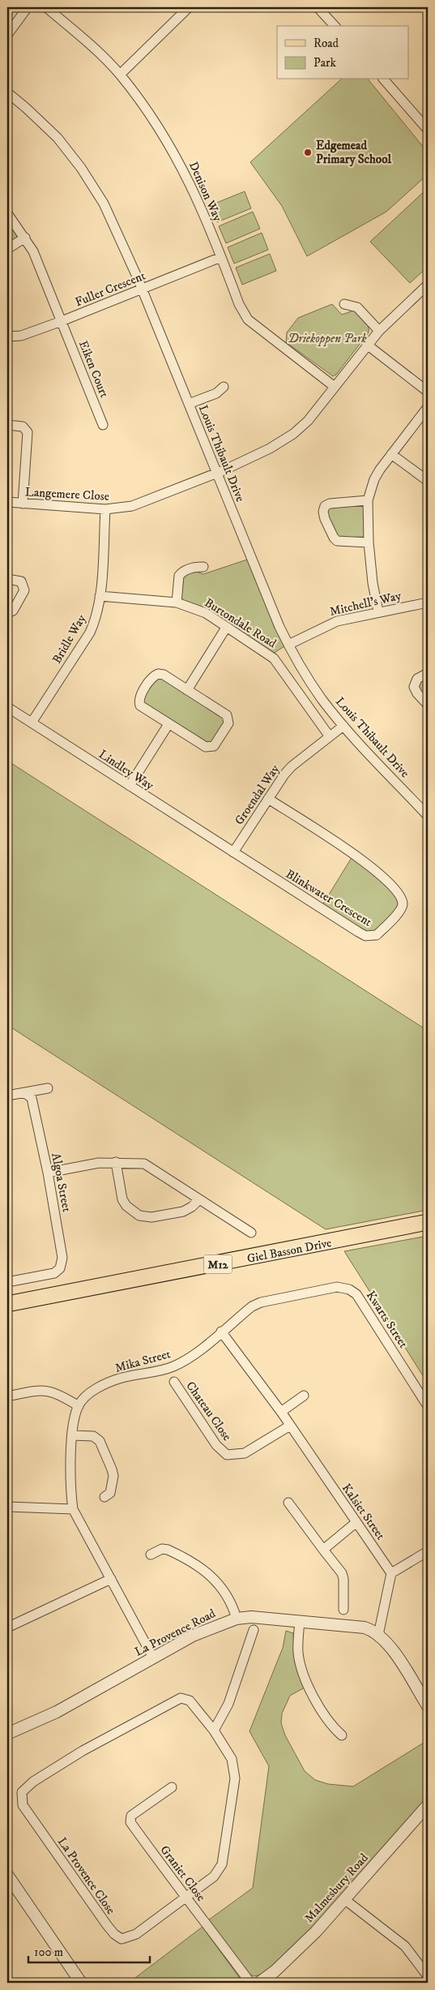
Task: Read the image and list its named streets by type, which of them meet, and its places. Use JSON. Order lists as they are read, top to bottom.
{
  "streets": {
    "main road": ["Giel Basson Drive", "M12"],
    "street": [
      "Denison Way",
      "Fuller Crescent",
      "Eiken Court",
      "Louis Thibault Drive",
      "Langemere Close",
      "Mitchell's Way",
      "Burtondale Road",
      "Bridle Way",
      "Lindley Way",
      "Groendal Way",
      "Blinkwater Crescent",
      "Algoa Street",
      "Kwarts Street",
      "Mika Street",
      "Chateau Close",
      "Kalsiet Street",
      "La Provence Road",
      "Graniet Close",
      "La Provence Close",
      "Malmesbury Road"
    ]
  },
  "crossings": [
    ["Denison Way", "Fuller Crescent"],
    ["Denison Way", "Langemere Close"],
    ["Fuller Crescent", "Eiken Court"],
    ["Fuller Crescent", "Louis Thibault Drive"],
    ["Louis Thibault Drive", "Langemere Close"],
    ["Louis Thibault Drive", "Mitchell's Way"],
    ["Louis Thibault Drive", "Groendal Way"],
    ["Langemere Close", "Bridle Way"],
    ["Burtondale Road", "Bridle Way"],
    ["Burtondale Road", "Groendal Way"],
    ["Bridle Way", "Lindley Way"],
    ["Lindley Way", "Groendal Way"],
    ["Lindley Way", "Blinkwater Crescent"],
    ["Groendal Way", "Blinkwater Crescent"],
    ["Kwarts Street", "Mika Street"],
    ["Mika Street", "Kalsiet Street"],
    ["Chateau Close", "Kalsiet Street"],
    ["Graniet Close", "La Provence Close"]
  ],
  "parks": ["Driekoppen Park"],
  "places": ["Edgemead Primary School"],
  "legend": ["Road", "Park"],
  "scale_bar": "100 m"
}
